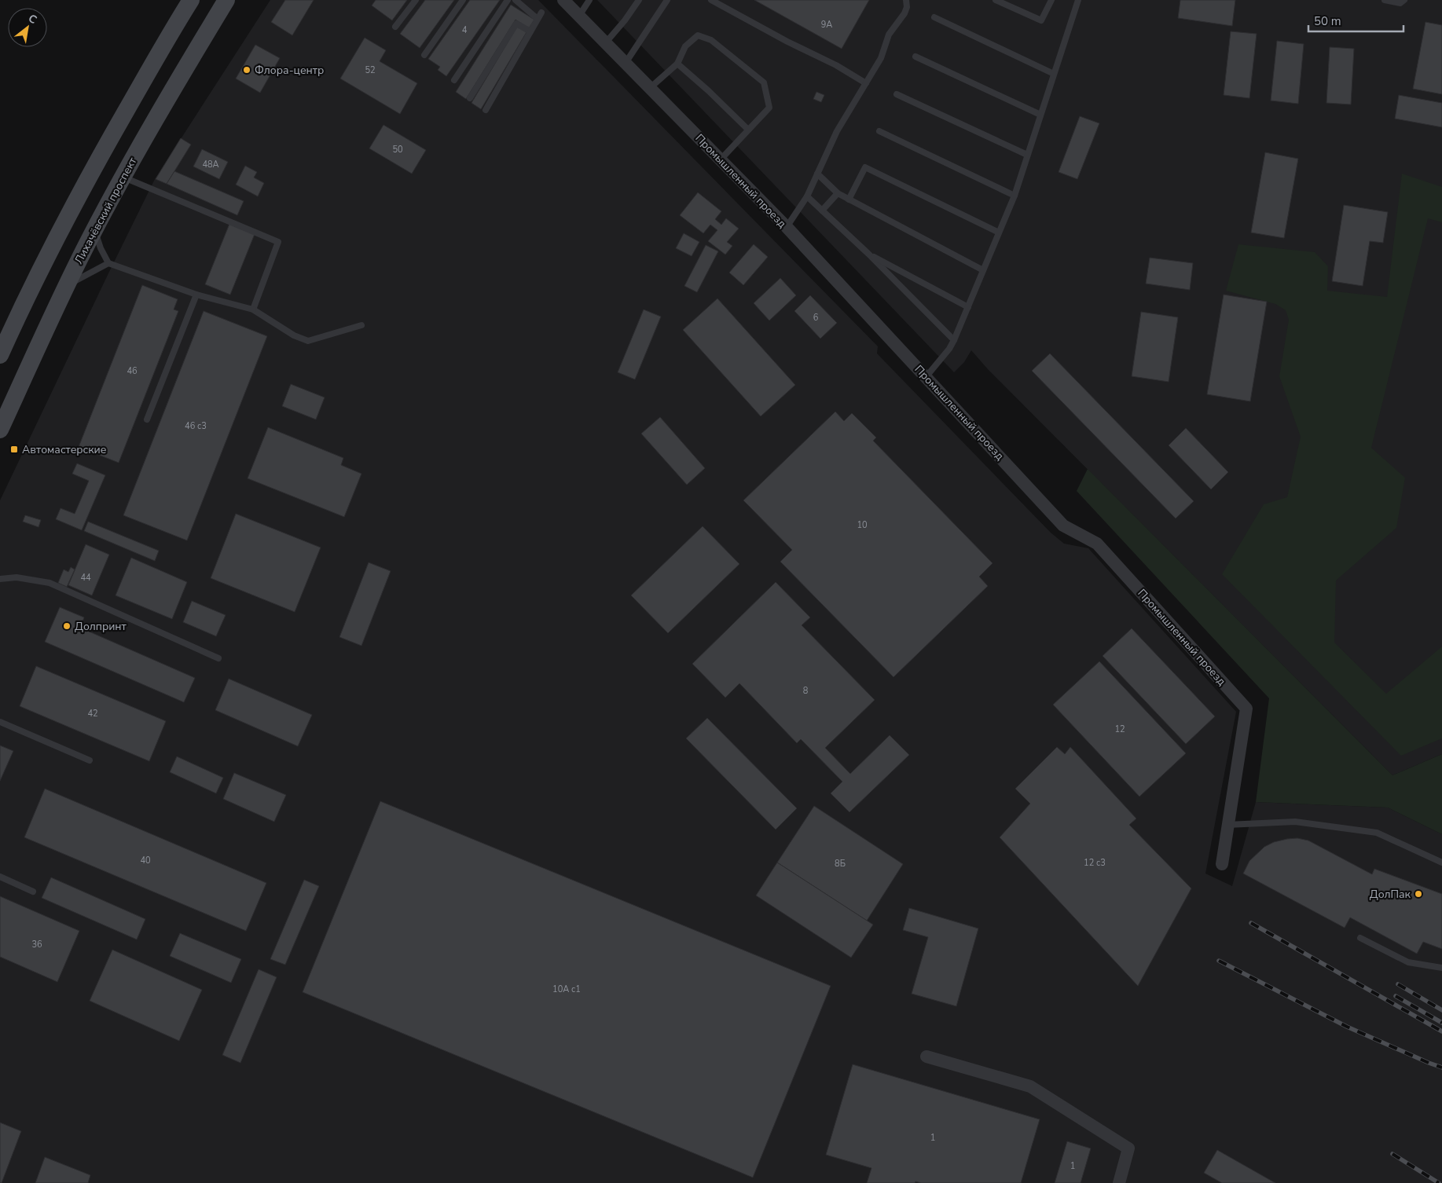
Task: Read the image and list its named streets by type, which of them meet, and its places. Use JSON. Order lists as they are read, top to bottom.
{
  "streets": {
    "main road": ["Лихачёвский проспект"],
    "street": ["Промышленный проезд"]
  },
  "places": {
    "other": ["Флора-центр", "Долпринт", "ДолПак"],
    "transit": ["Автомастерские"]
  },
  "house_numbers": [
    "9А",
    "4",
    "52",
    "50",
    "48А",
    "6",
    "46",
    "46 с3",
    "10",
    "44",
    "8",
    "42",
    "12",
    "40",
    "12 с3",
    "8Б",
    "36",
    "10А с1",
    "1",
    "1"
  ],
  "scale_bar": "50 m",
  "north": "top right"
}
